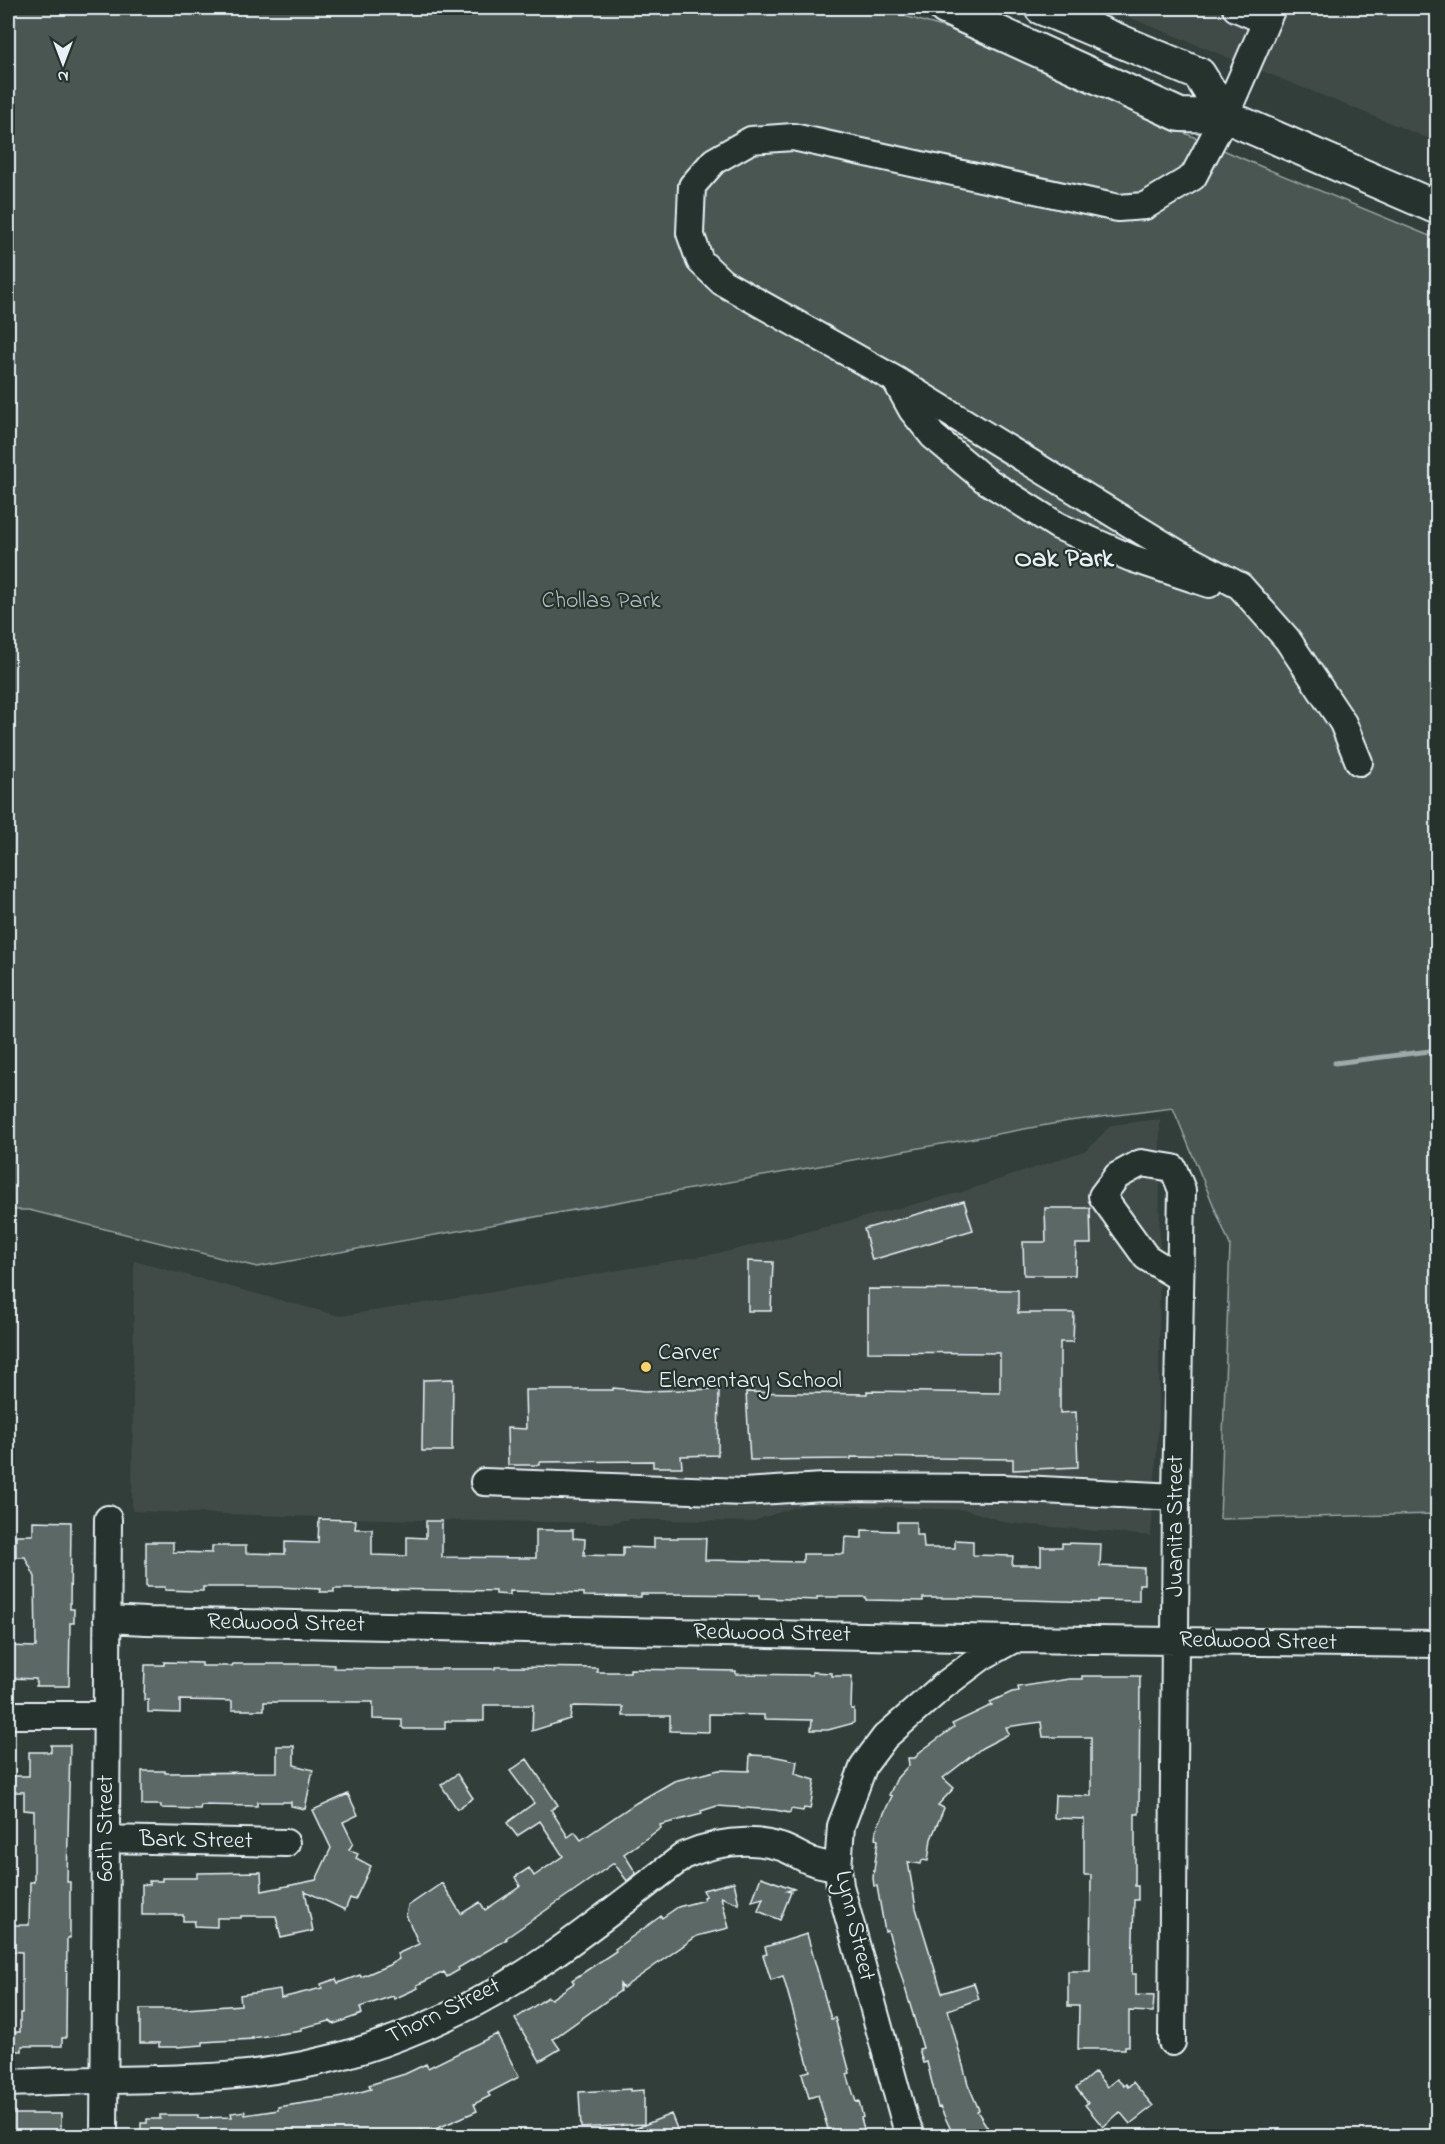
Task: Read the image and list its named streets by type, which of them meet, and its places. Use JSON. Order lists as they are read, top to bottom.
{
  "streets": {
    "street": [
      "Juanita Street",
      "Redwood Street",
      "60th Street",
      "Bark Street",
      "Lynn Street",
      "Thorn Street"
    ]
  },
  "crossings": [
    ["Juanita Street", "Redwood Street"],
    ["Redwood Street", "60th Street"],
    ["Redwood Street", "Lynn Street"],
    ["60th Street", "Bark Street"],
    ["60th Street", "Thorn Street"],
    ["Lynn Street", "Thorn Street"]
  ],
  "districts": ["Oak Park"],
  "parks": ["Chollas Park"],
  "places": ["Carver Elementary School"],
  "north": "bottom"
}
